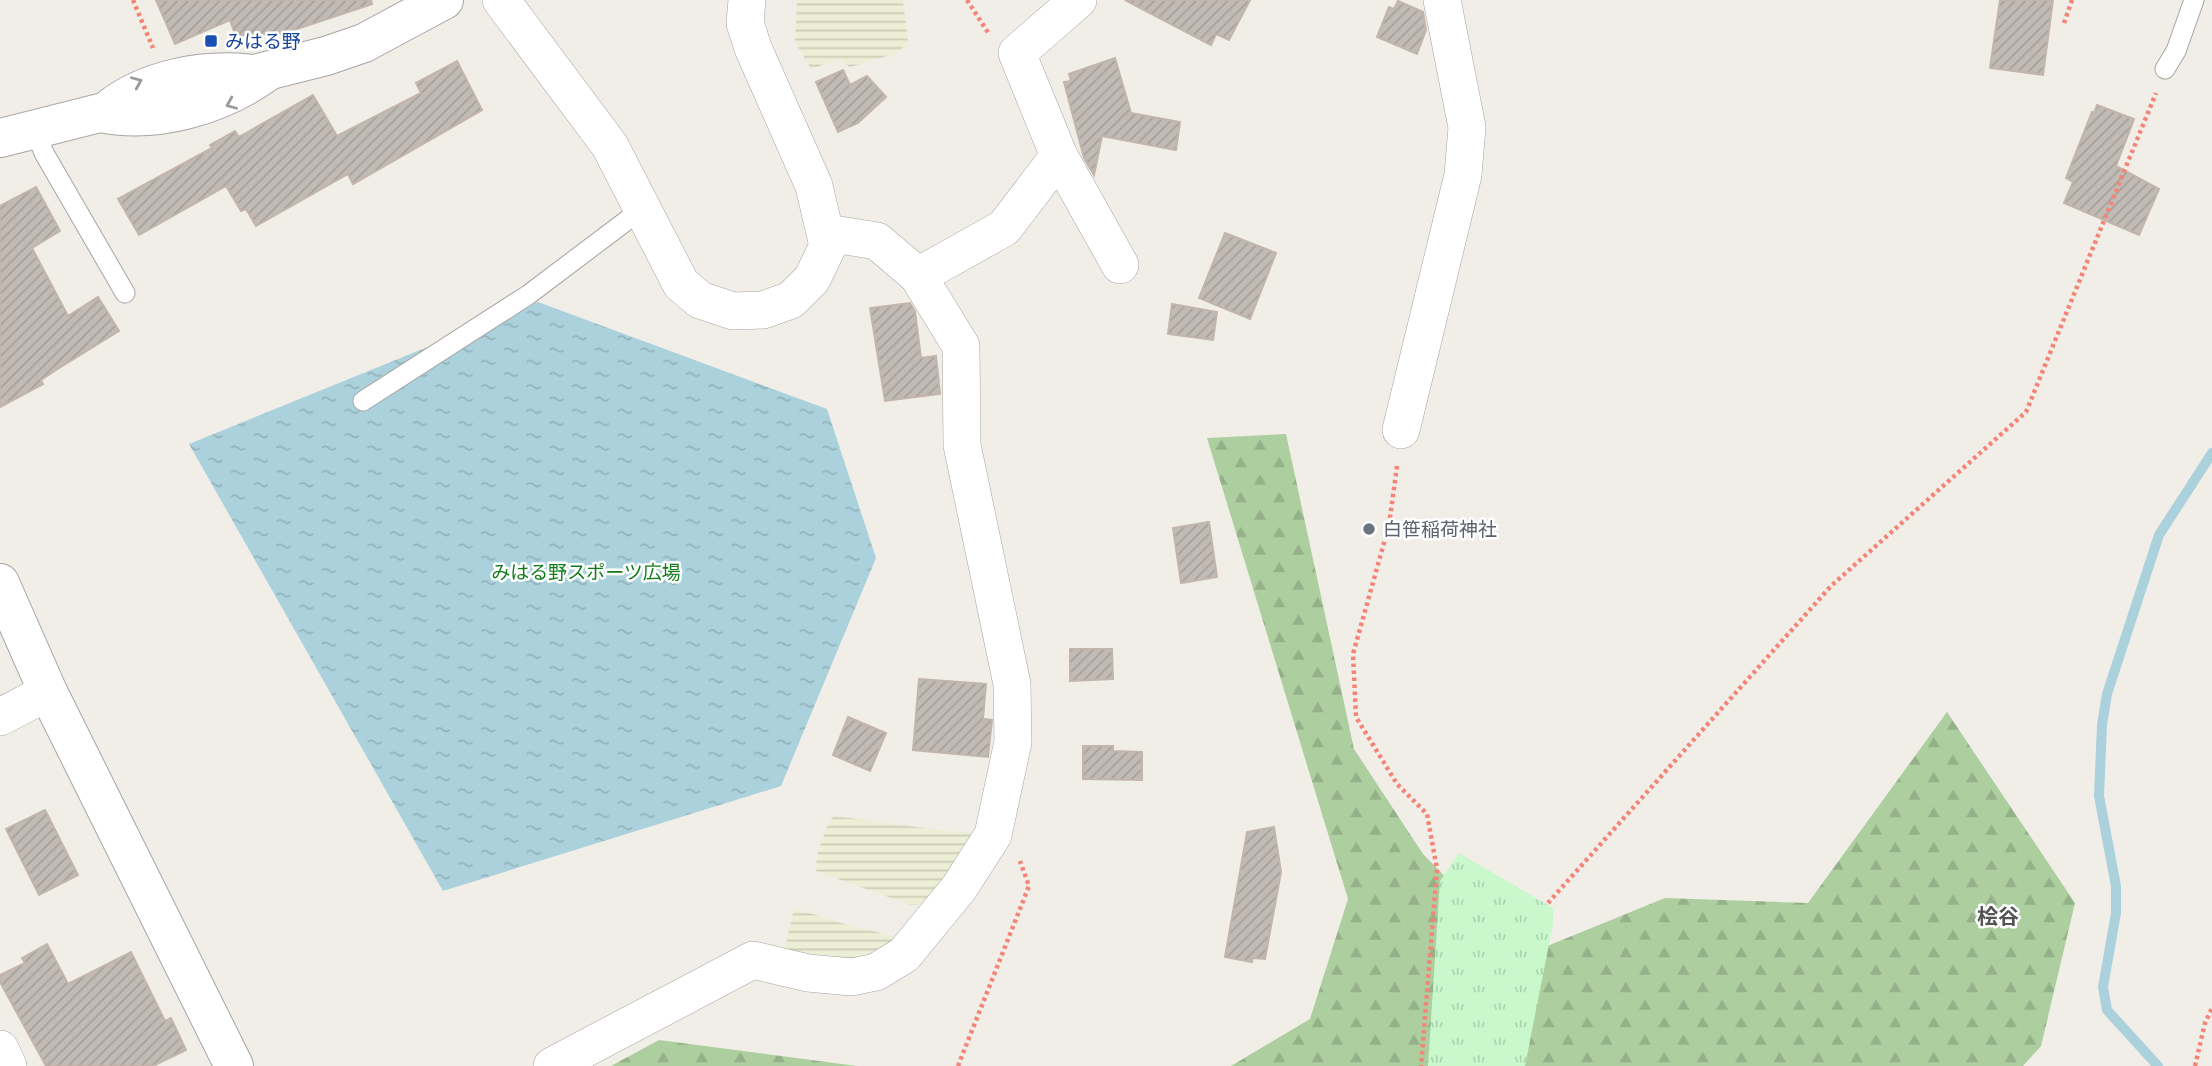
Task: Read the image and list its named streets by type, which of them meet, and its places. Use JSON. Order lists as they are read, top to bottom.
{
  "districts": ["桧谷"],
  "parks": ["みはる野スポーツ広場"],
  "places": {
    "transit": ["みはる野"],
    "other": ["白笹稲荷神社"]
  }
}
